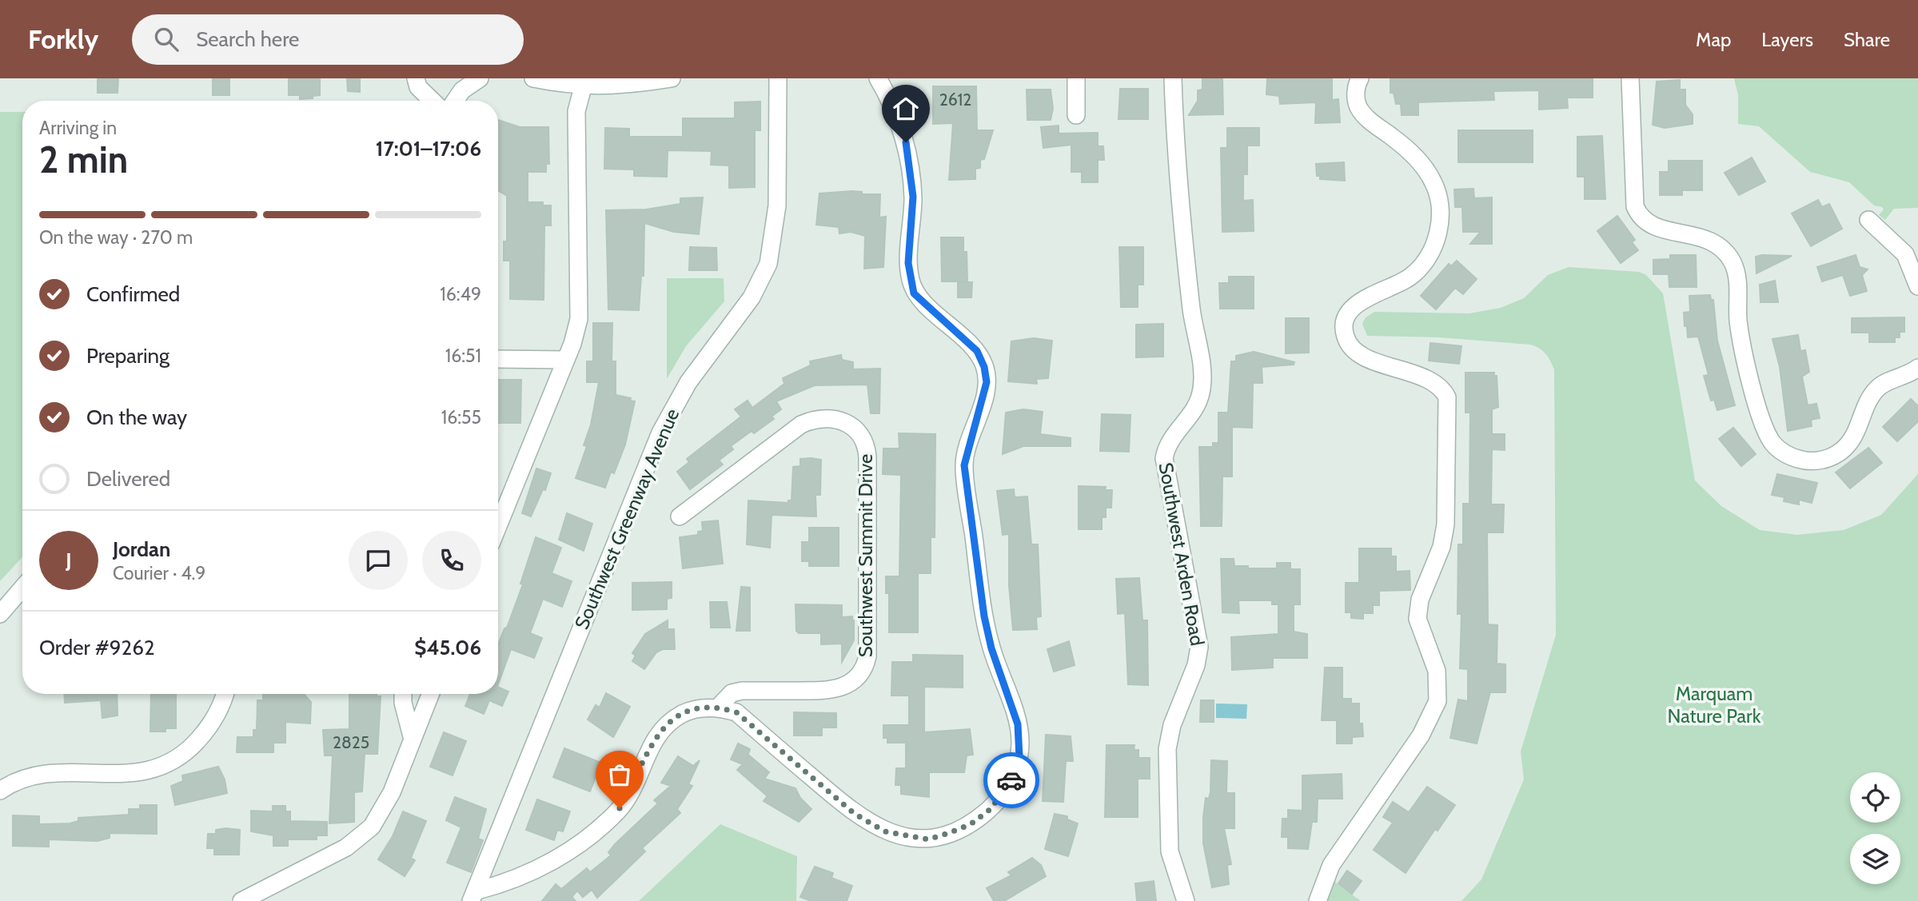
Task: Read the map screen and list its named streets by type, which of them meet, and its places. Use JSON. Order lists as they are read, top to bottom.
{
  "streets": {
    "street": ["Southwest Greenway Avenue", "Southwest Arden Road", "Southwest Summit Drive"]
  },
  "parks": ["Marquam Nature Park"],
  "house_numbers": ["2612", "2825"],
  "page": {
    "header": "Forkly",
    "search": "Search here",
    "nav": ["Map", "Layers", "Share"],
    "heading": ["2 min", "Arriving in", "17:01–17:06"],
    "panel": [
      "Jordan",
      "Courier · 4.9",
      "Order #9262",
      "$45.06"
    ],
    "bar": "On the way · 270 m",
    "list": [
      ["Confirmed", "16:49"],
      ["Preparing", "16:51"],
      ["On the way", "16:55"],
      "Delivered"
    ],
    "round": "J"
  }
}
